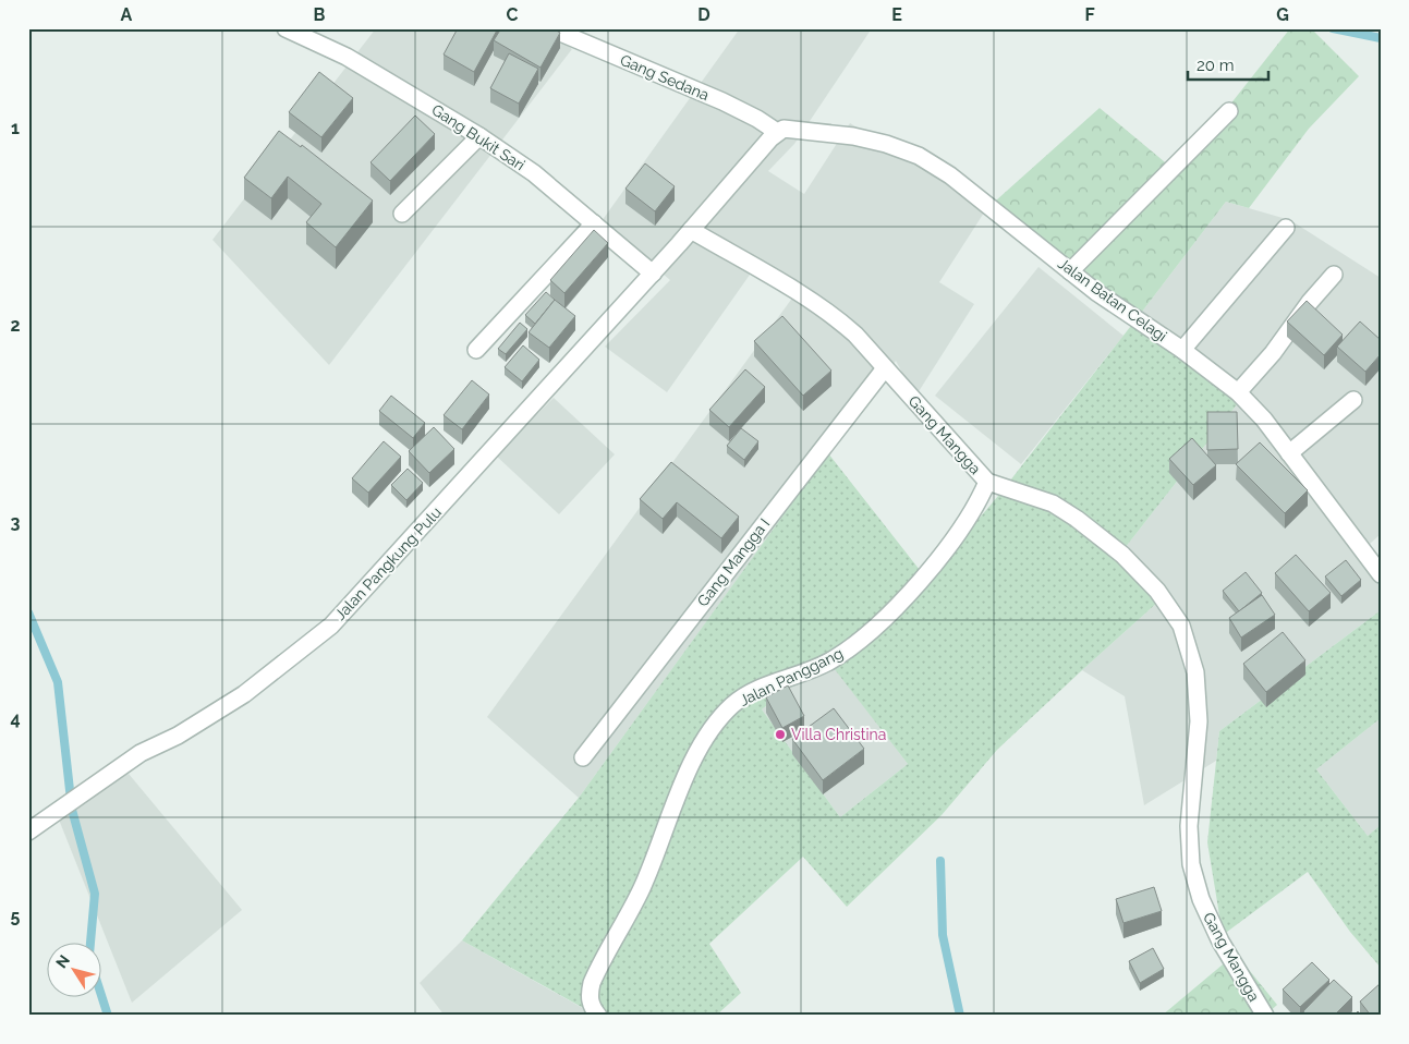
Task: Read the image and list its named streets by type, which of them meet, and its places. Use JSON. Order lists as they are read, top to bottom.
{
  "streets": {
    "street": [
      "Gang Sedana",
      "Gang Bukit Sari",
      "Jalan Batan Celagi",
      "Gang Mangga",
      "Gang Mangga I",
      "Jalan Pangkung Pulu",
      "Jalan Panggang"
    ]
  },
  "crossings": [
    ["Gang Sedana", "Jalan Batan Celagi"],
    ["Gang Sedana", "Jalan Pangkung Pulu"],
    ["Gang Bukit Sari", "Jalan Pangkung Pulu"],
    ["Jalan Batan Celagi", "Jalan Pangkung Pulu"],
    ["Gang Mangga", "Gang Mangga I"],
    ["Gang Mangga", "Jalan Pangkung Pulu"],
    ["Gang Mangga", "Jalan Panggang"]
  ],
  "places": ["Villa Christina"],
  "scale_bar": "20 m",
  "north": "top left",
  "grid": {
    "columns": [
      "A",
      "B",
      "C",
      "D",
      "E",
      "F",
      "G"
    ],
    "rows": [
      "1",
      "2",
      "3",
      "4",
      "5"
    ]
  }
}
